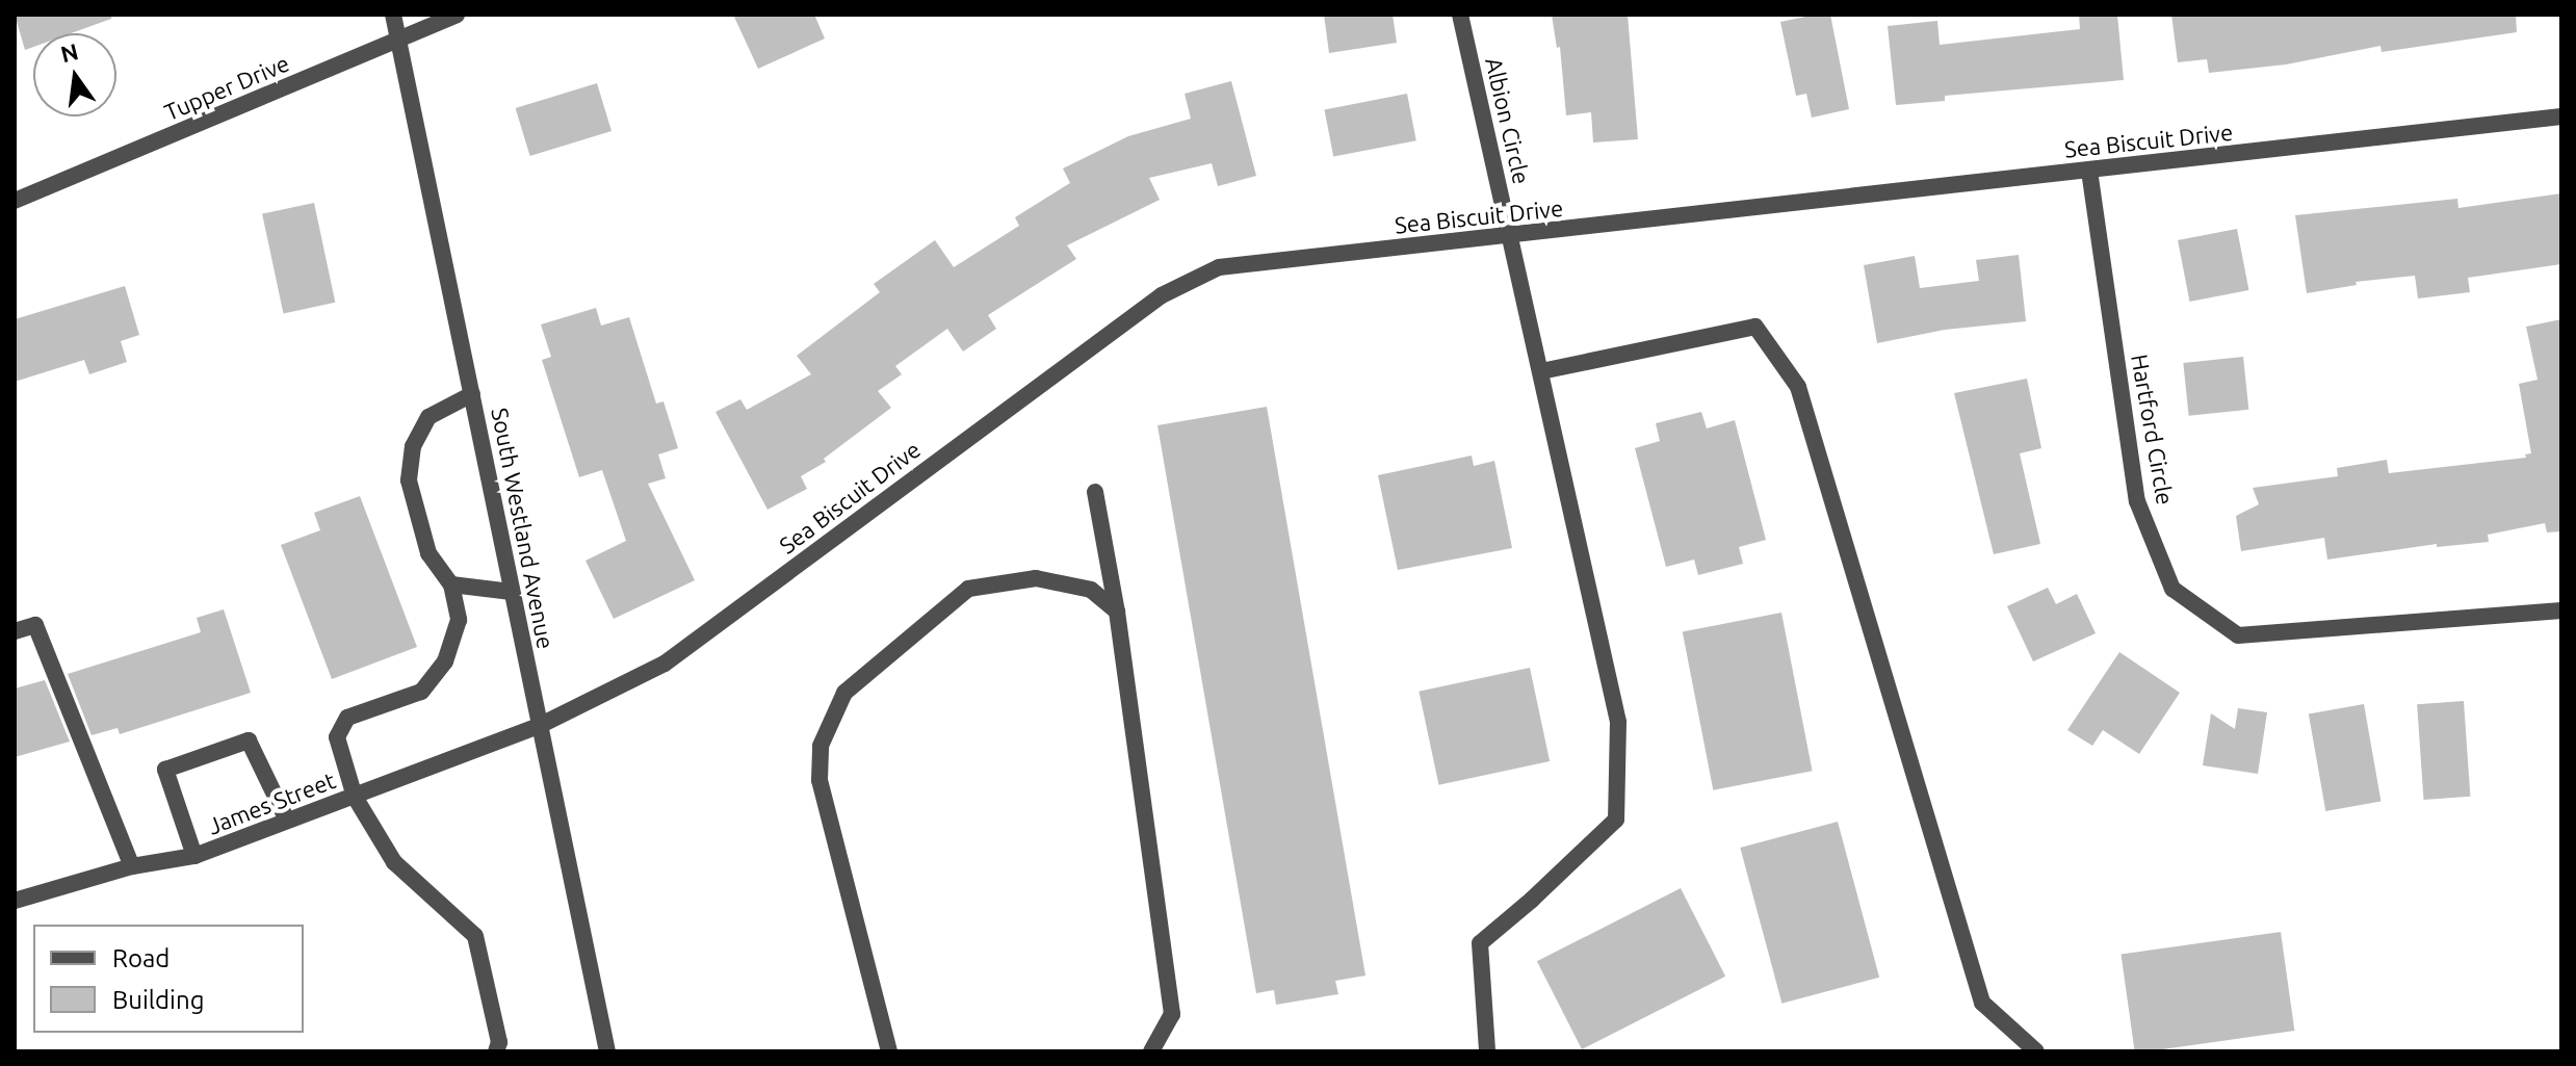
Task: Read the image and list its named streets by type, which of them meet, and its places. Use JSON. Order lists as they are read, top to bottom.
{
  "streets": {
    "street": [
      "Tupper Drive",
      "Albion Circle",
      "Sea Biscuit Drive",
      "Hartford Circle",
      "South Westland Avenue",
      "James Street"
    ]
  },
  "crossings": [
    ["Tupper Drive", "South Westland Avenue"],
    ["Albion Circle", "Sea Biscuit Drive"],
    ["Sea Biscuit Drive", "Hartford Circle"],
    ["Sea Biscuit Drive", "South Westland Avenue"],
    ["Sea Biscuit Drive", "James Street"],
    ["South Westland Avenue", "James Street"]
  ],
  "legend": ["Road", "Building"],
  "north": "top"
}
